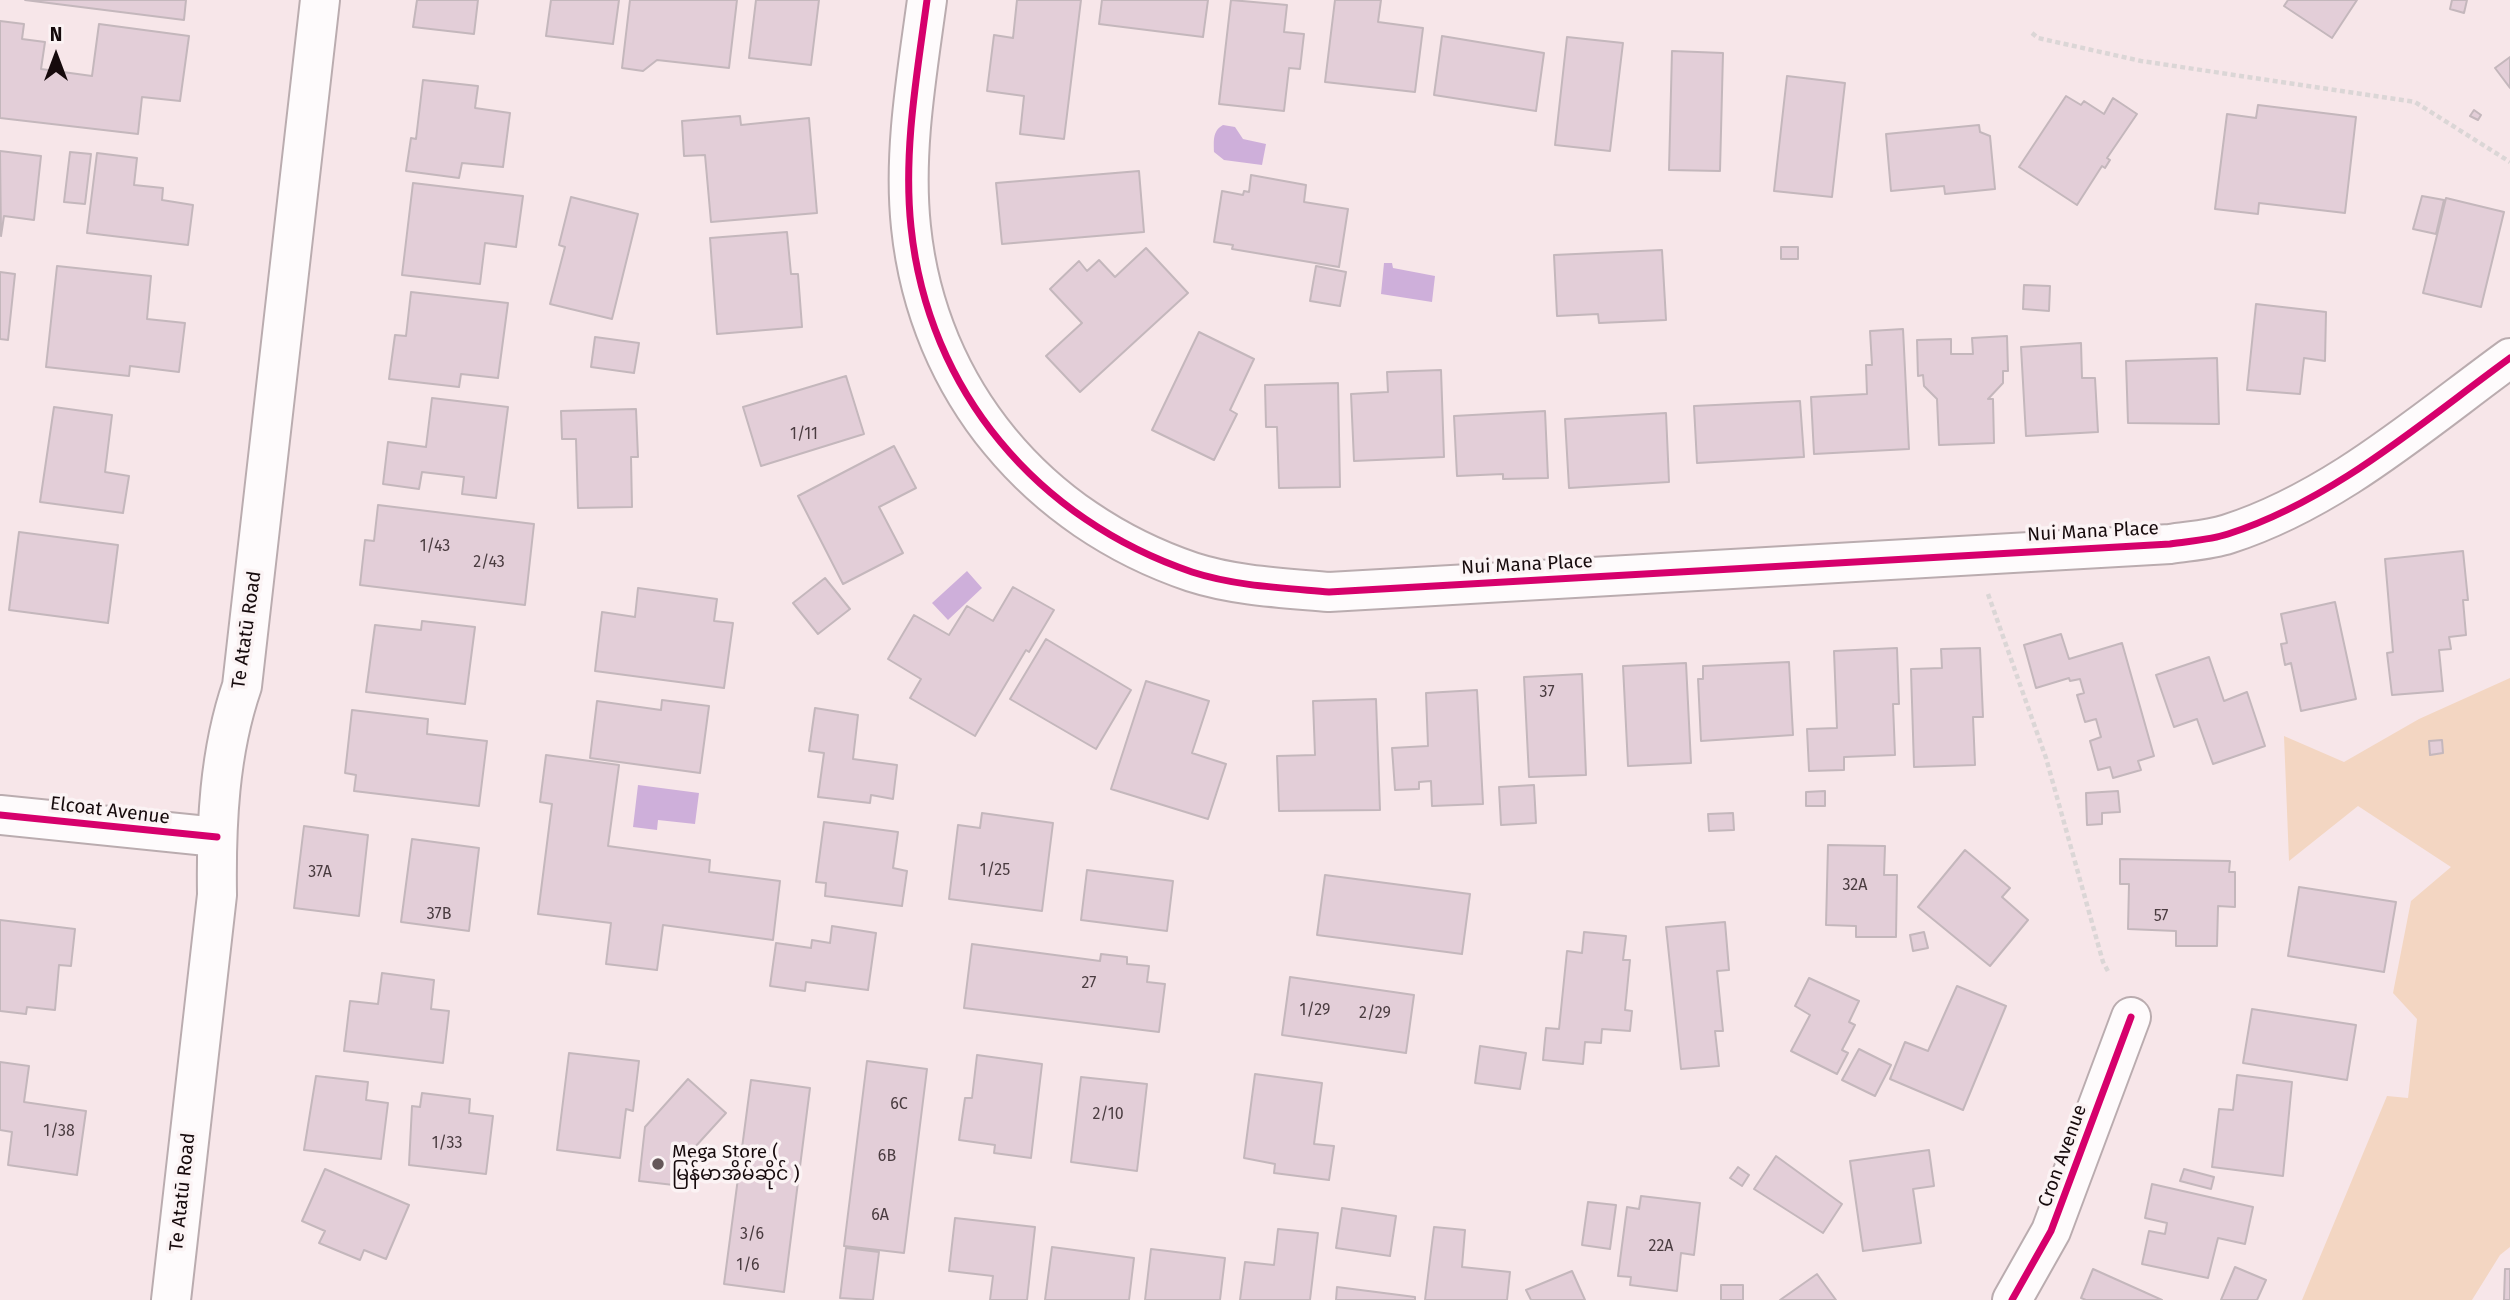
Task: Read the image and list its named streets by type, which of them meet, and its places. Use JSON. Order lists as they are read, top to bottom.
{
  "streets": {
    "street": [
      "Nui Mana Place",
      "Te Atatū Road",
      "Elcoat Avenue",
      "Cron Avenue"
    ]
  },
  "crossings": [
    ["Te Atatū Road", "Elcoat Avenue"]
  ],
  "places": ["Mega Store ( မြန်မာအိမ်ဆိုင် )"],
  "house_numbers": [
    "1/11",
    "1/43",
    "2/43",
    "37",
    "1/25",
    "37A",
    "32A",
    "37B",
    "57",
    "27",
    "1/29",
    "2/29",
    "6C",
    "2/10",
    "1/38",
    "1/33",
    "6B",
    "6A",
    "3/6",
    "22A",
    "1/6"
  ],
  "north": "top"
}
